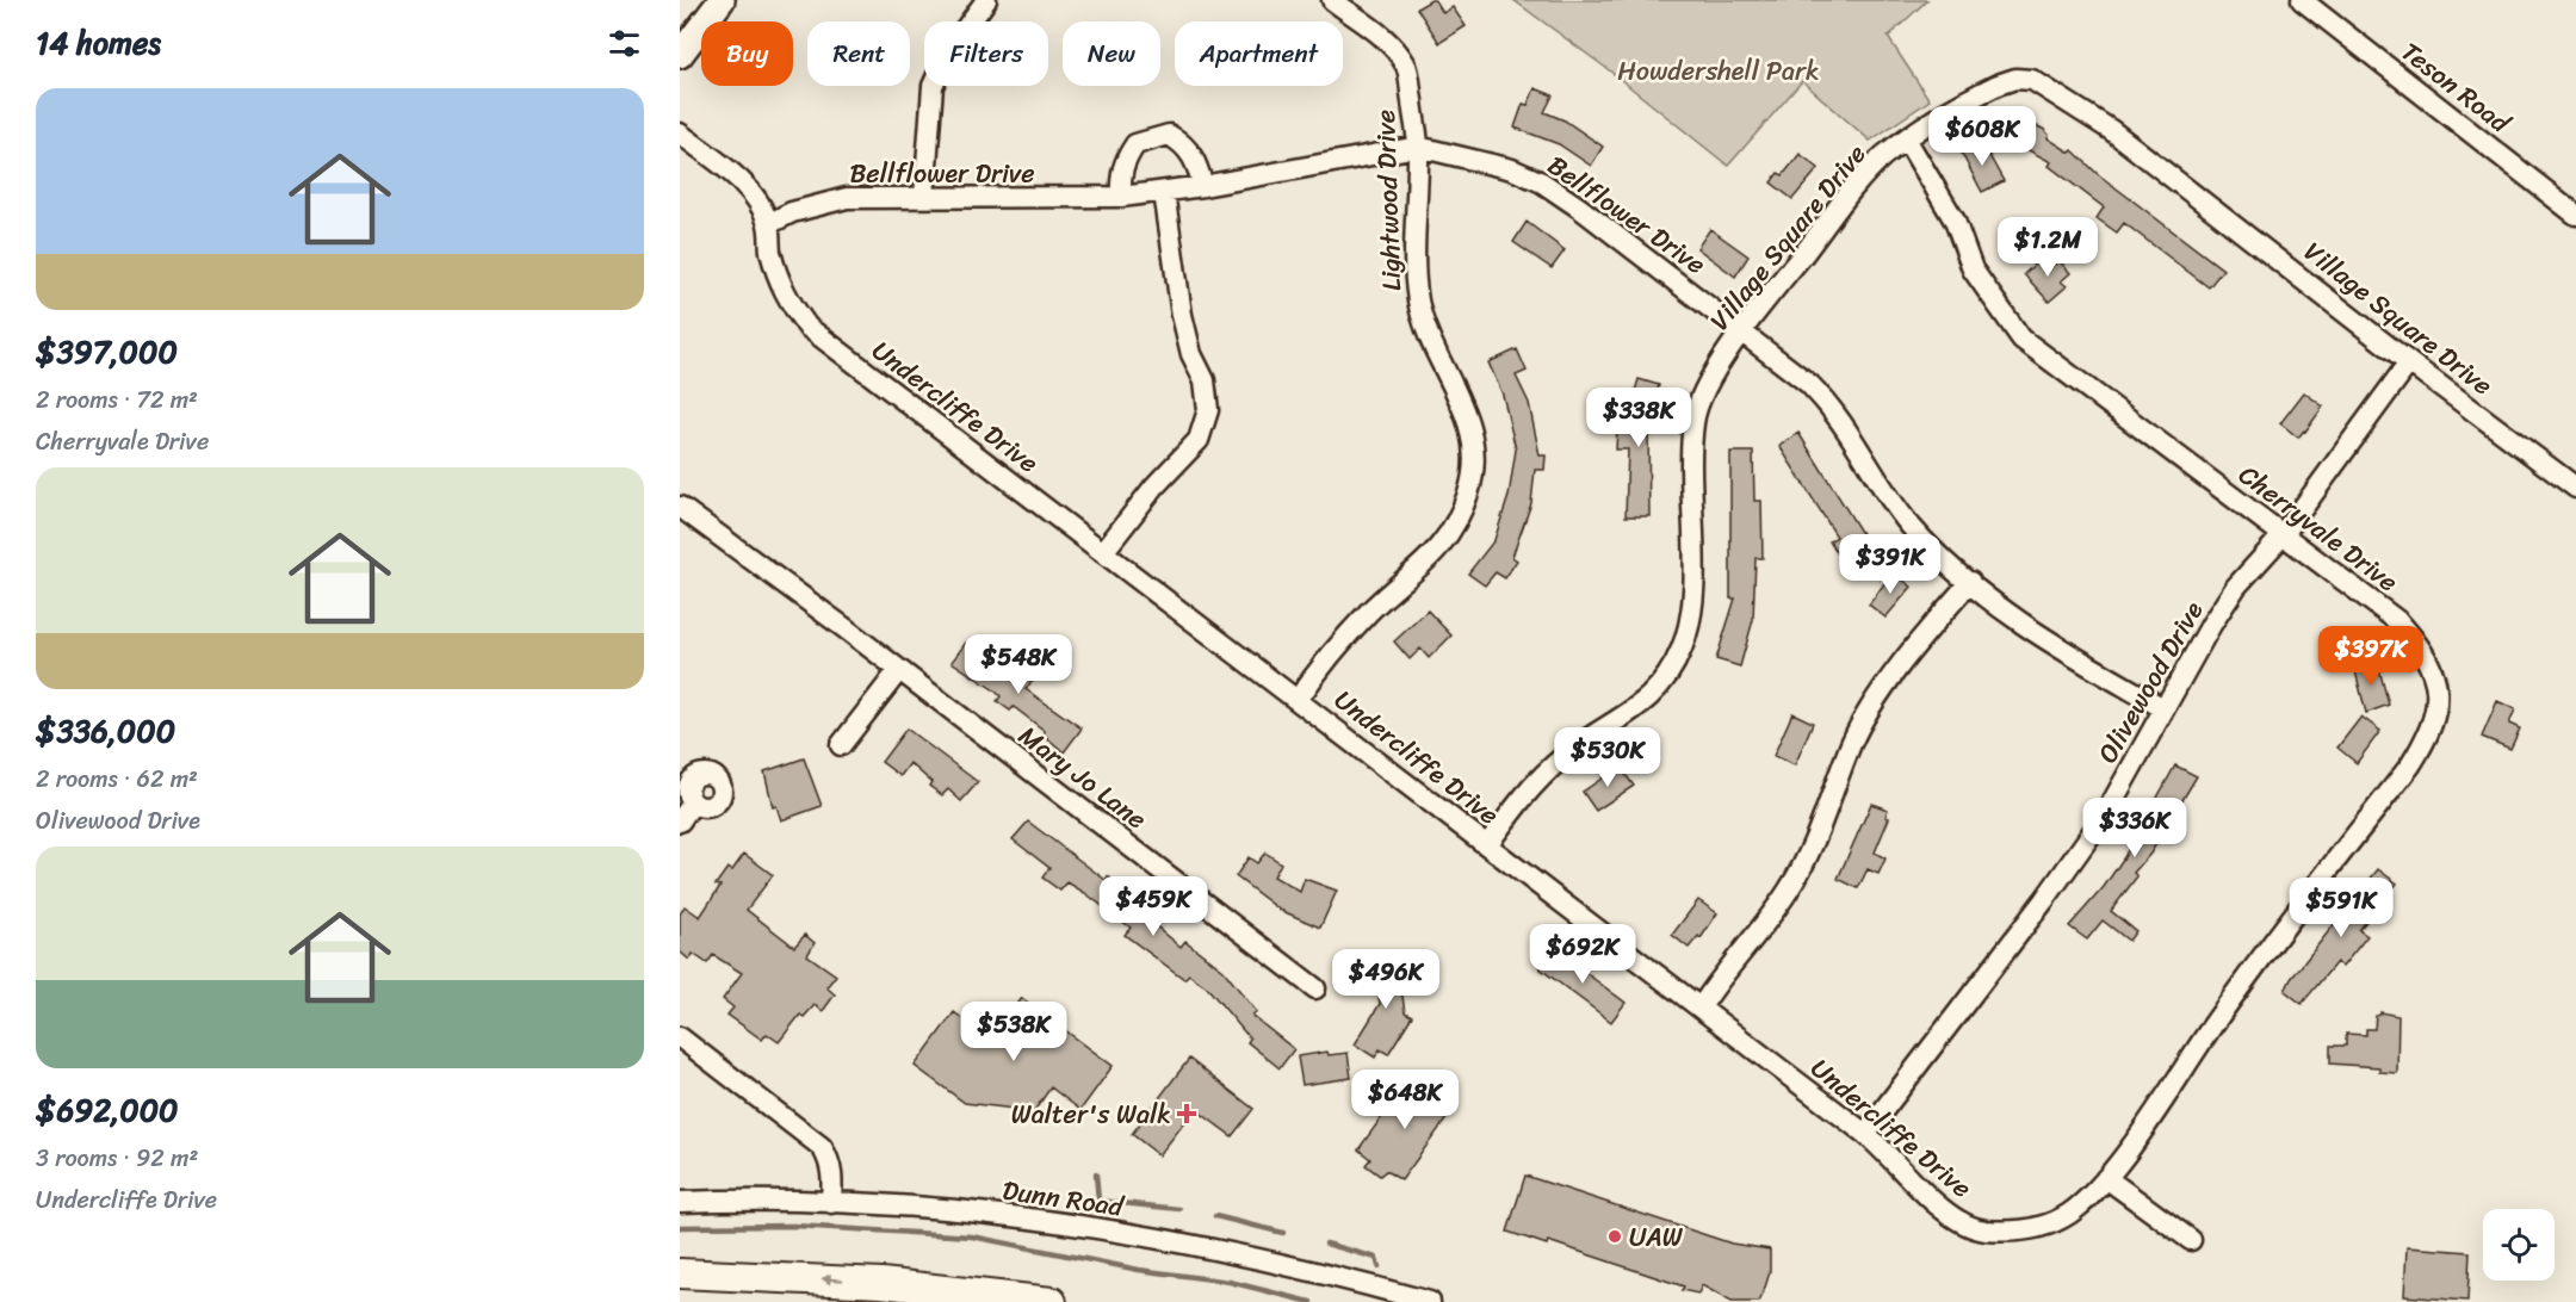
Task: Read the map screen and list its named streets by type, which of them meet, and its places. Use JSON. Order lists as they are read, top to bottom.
{
  "streets": {
    "street": [
      "Teson Road",
      "Bellflower Drive",
      "Lightwood Drive",
      "Village Square Drive",
      "Undercliffe Drive",
      "Cherryvale Drive",
      "Olivewood Drive",
      "Mary Jo Lane",
      "Dunn Road"
    ]
  },
  "crossings": [
    ["Bellflower Drive", "Lightwood Drive"],
    ["Bellflower Drive", "Village Square Drive"],
    ["Bellflower Drive", "Undercliffe Drive"],
    ["Bellflower Drive", "Olivewood Drive"],
    ["Lightwood Drive", "Undercliffe Drive"],
    ["Village Square Drive", "Undercliffe Drive"],
    ["Village Square Drive", "Cherryvale Drive"],
    ["Village Square Drive", "Olivewood Drive"],
    ["Undercliffe Drive", "Cherryvale Drive"],
    ["Undercliffe Drive", "Olivewood Drive"],
    ["Cherryvale Drive", "Olivewood Drive"]
  ],
  "parks": ["Howdershell Park"],
  "places": {
    "health": ["Walter's Walk"],
    "other": ["UAW"]
  },
  "page": {
    "heading": "14 homes",
    "chip": [
      "Buy",
      "Rent",
      "Filters",
      "New",
      "Apartment"
    ],
    "list": [
      {
        "name": "$397,000",
        "note": "2 rooms · 72 m² · Cherryvale Drive"
      },
      {
        "name": "$336,000",
        "note": "2 rooms · 62 m² · Olivewood Drive"
      },
      {
        "name": "$692,000",
        "note": "3 rooms · 92 m² · Undercliffe Drive"
      }
    ],
    "price": [
      "$608K",
      "$1.2M",
      "$338K",
      "$391K",
      "$397K",
      "$548K",
      "$530K",
      "$336K",
      "$459K",
      "$591K",
      "$692K",
      "$496K",
      "$538K",
      "$648K"
    ]
  }
}
